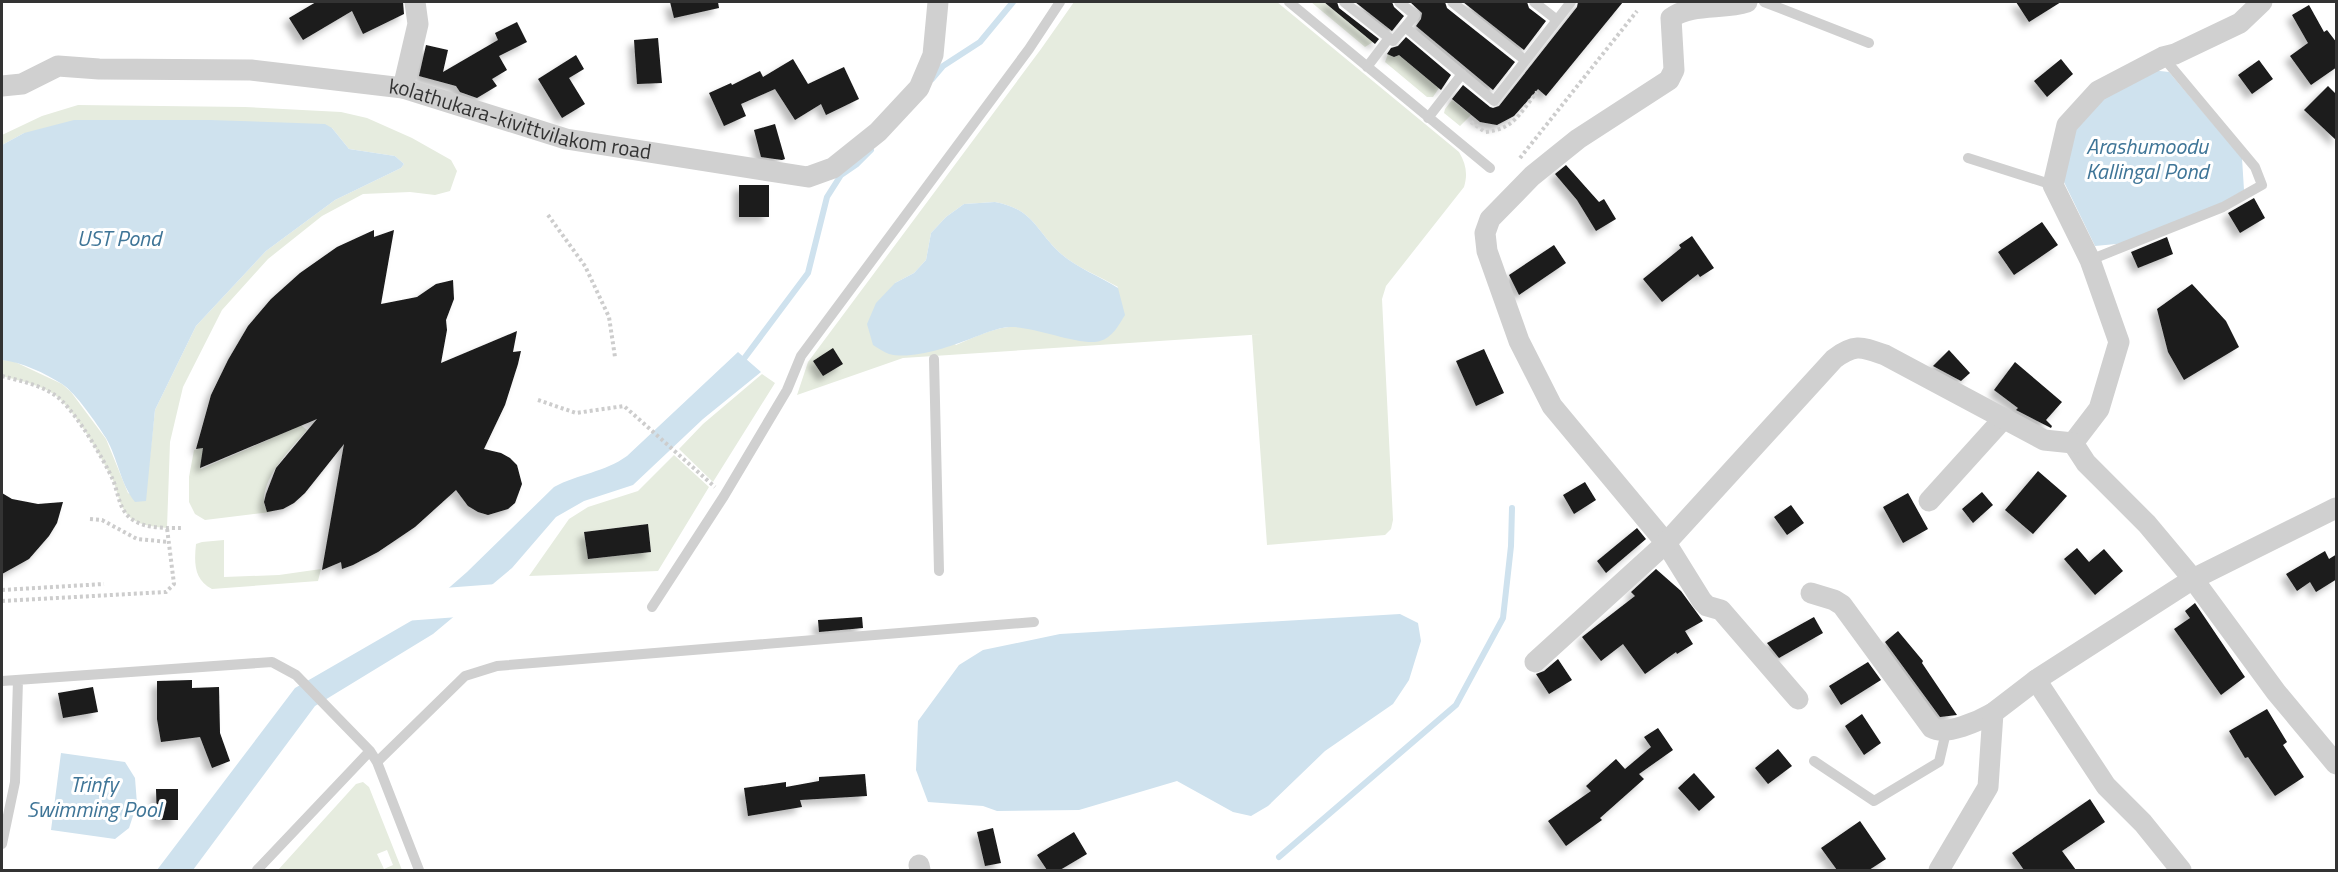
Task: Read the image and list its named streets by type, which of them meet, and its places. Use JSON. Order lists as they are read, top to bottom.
{
  "streets": {
    "street": ["kolathukara-kivittvilakom road"]
  },
  "water": ["Arashumoodu Kallingal Pond", "UST Pond", "Trinfy Swimming Pool"]
}
